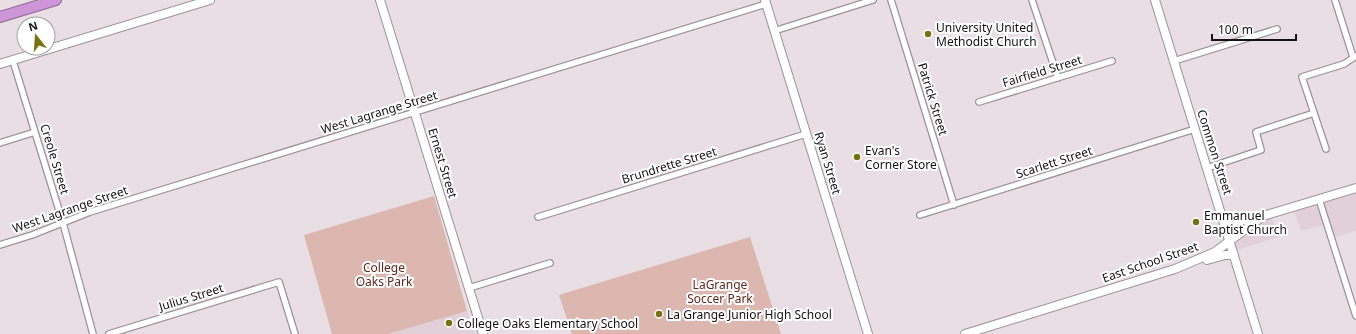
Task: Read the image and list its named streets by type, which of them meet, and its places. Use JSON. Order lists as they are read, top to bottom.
{
  "streets": {
    "street": [
      "Fairfield Street",
      "Patrick Street",
      "West Lagrange Street",
      "Common Street",
      "Creole Street",
      "Scarlett Street",
      "Ernest Street",
      "Ryan Street",
      "Brundrette Street",
      "East School Street",
      "Julius Street"
    ]
  },
  "crossings": [
    ["Patrick Street", "Scarlett Street"],
    ["West Lagrange Street", "Creole Street"],
    ["West Lagrange Street", "Ernest Street"],
    ["West Lagrange Street", "Ryan Street"],
    ["Common Street", "Scarlett Street"],
    ["Common Street", "East School Street"],
    ["Ryan Street", "Brundrette Street"]
  ],
  "parks": ["College Oaks Park", "LaGrange Soccer Park"],
  "places": [
    "University United Methodist Church",
    "Evan's Corner Store",
    "Emmanuel Baptist Church",
    "La Grange Junior High School",
    "College Oaks Elementary School"
  ],
  "scale_bar": "100 m",
  "north": "top"
}
